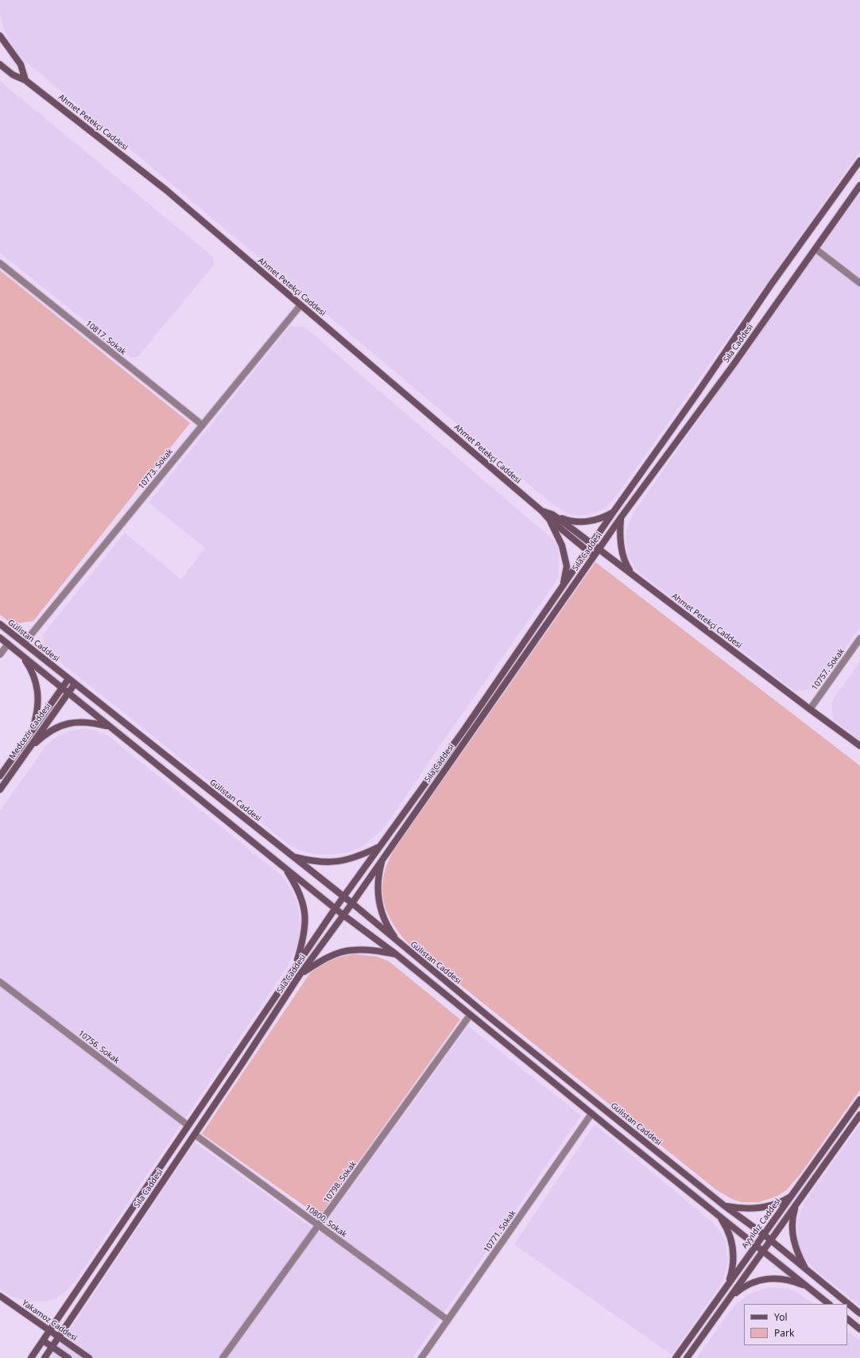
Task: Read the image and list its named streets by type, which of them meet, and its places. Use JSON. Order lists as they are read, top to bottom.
{
  "streets": {
    "street": [
      "Ahmet Petekçi Caddesi",
      "10817. Sokak",
      "Sıla Caddesi",
      "10773. Sokak",
      "Gülistan Caddesi",
      "10757. Sokak",
      "Medcezir Caddesi",
      "10756. Sokak",
      "10798. Sokak",
      "10800. Sokak",
      "Ayyıldız Caddesi",
      "10771. Sokak",
      "Yakamoz Caddesi"
    ]
  },
  "crossings": [
    ["Ahmet Petekçi Caddesi", "Sıla Caddesi"],
    ["Ahmet Petekçi Caddesi", "10773. Sokak"],
    ["Ahmet Petekçi Caddesi", "10757. Sokak"],
    ["10817. Sokak", "10773. Sokak"],
    ["Sıla Caddesi", "Gülistan Caddesi"],
    ["Sıla Caddesi", "10756. Sokak"],
    ["Sıla Caddesi", "10800. Sokak"],
    ["Sıla Caddesi", "Yakamoz Caddesi"],
    ["10773. Sokak", "Gülistan Caddesi"],
    ["Gülistan Caddesi", "Medcezir Caddesi"],
    ["Gülistan Caddesi", "Ayyıldız Caddesi"],
    ["10798. Sokak", "10800. Sokak"],
    ["10800. Sokak", "10771. Sokak"]
  ],
  "legend": ["Yol", "Park"]
}
